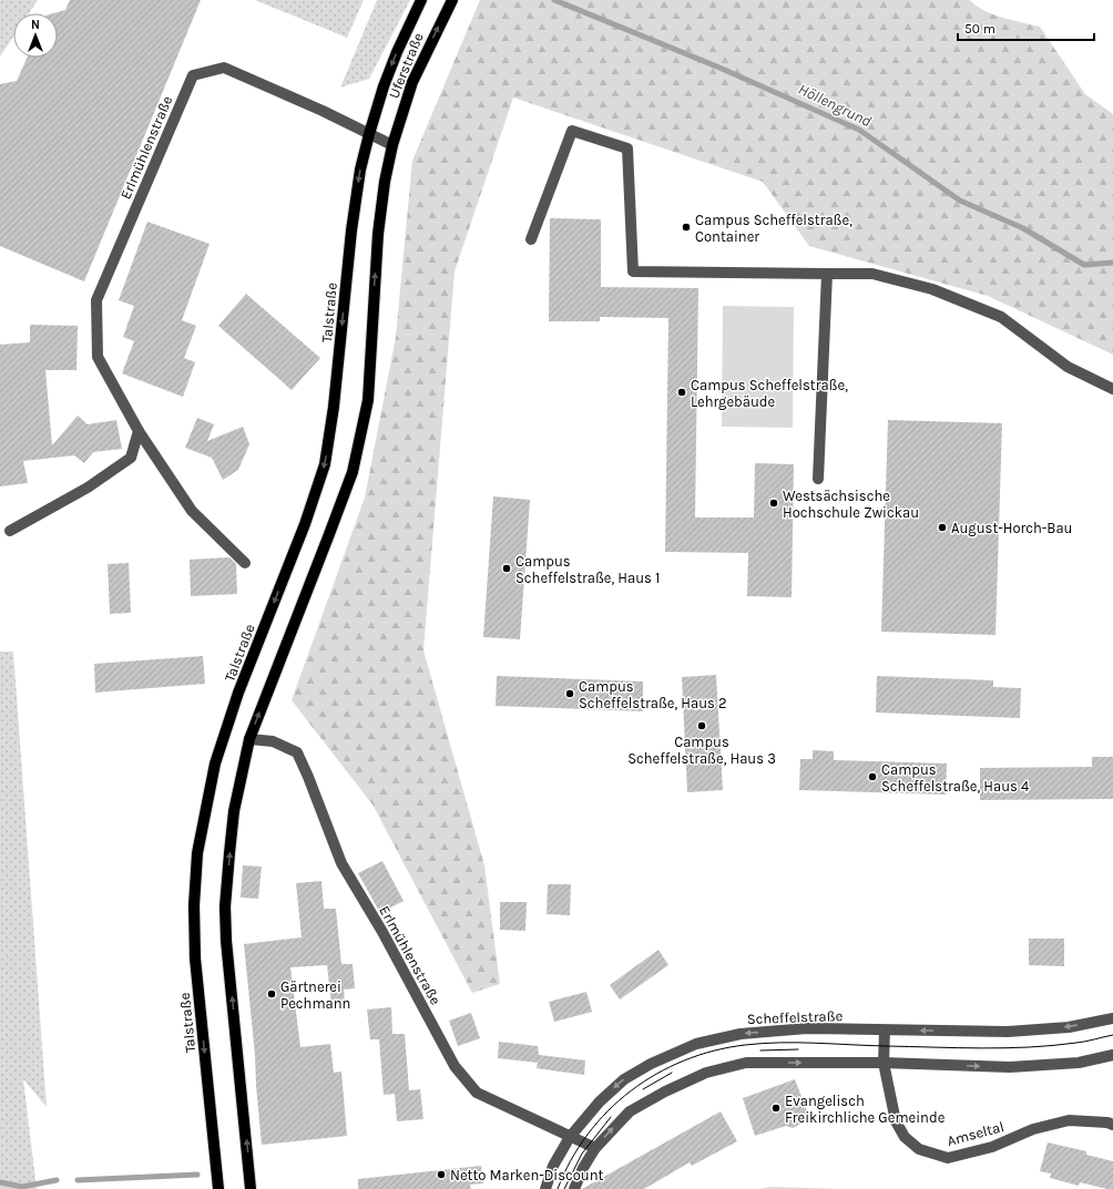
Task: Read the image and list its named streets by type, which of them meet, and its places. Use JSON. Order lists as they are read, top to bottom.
{
  "streets": {
    "main road": ["Uferstraße", "Talstraße"],
    "street": ["Erlmühlenstraße", "Scheffelstraße", "Amseltal"]
  },
  "crossings": [
    ["Uferstraße", "Erlmühlenstraße"],
    ["Uferstraße", "Talstraße"],
    ["Erlmühlenstraße", "Talstraße"],
    ["Erlmühlenstraße", "Scheffelstraße"],
    ["Scheffelstraße", "Amseltal"]
  ],
  "water": ["Höllengrund"],
  "places": [
    "Campus Scheffelstraße, Container",
    "Campus Scheffelstraße, Lehrgebäude",
    "Westsächsische Hochschule Zwickau",
    "August-Horch-Bau",
    "Campus Scheffelstraße, Haus 1",
    "Campus Scheffelstraße, Haus 2",
    "Campus Scheffelstraße, Haus 3",
    "Campus Scheffelstraße, Haus 4",
    "Gärtnerei Pechmann",
    "Evangelisch Freikirchliche Gemeinde",
    "Netto Marken-Discount"
  ],
  "scale_bar": "50 m",
  "north": "top"
}
